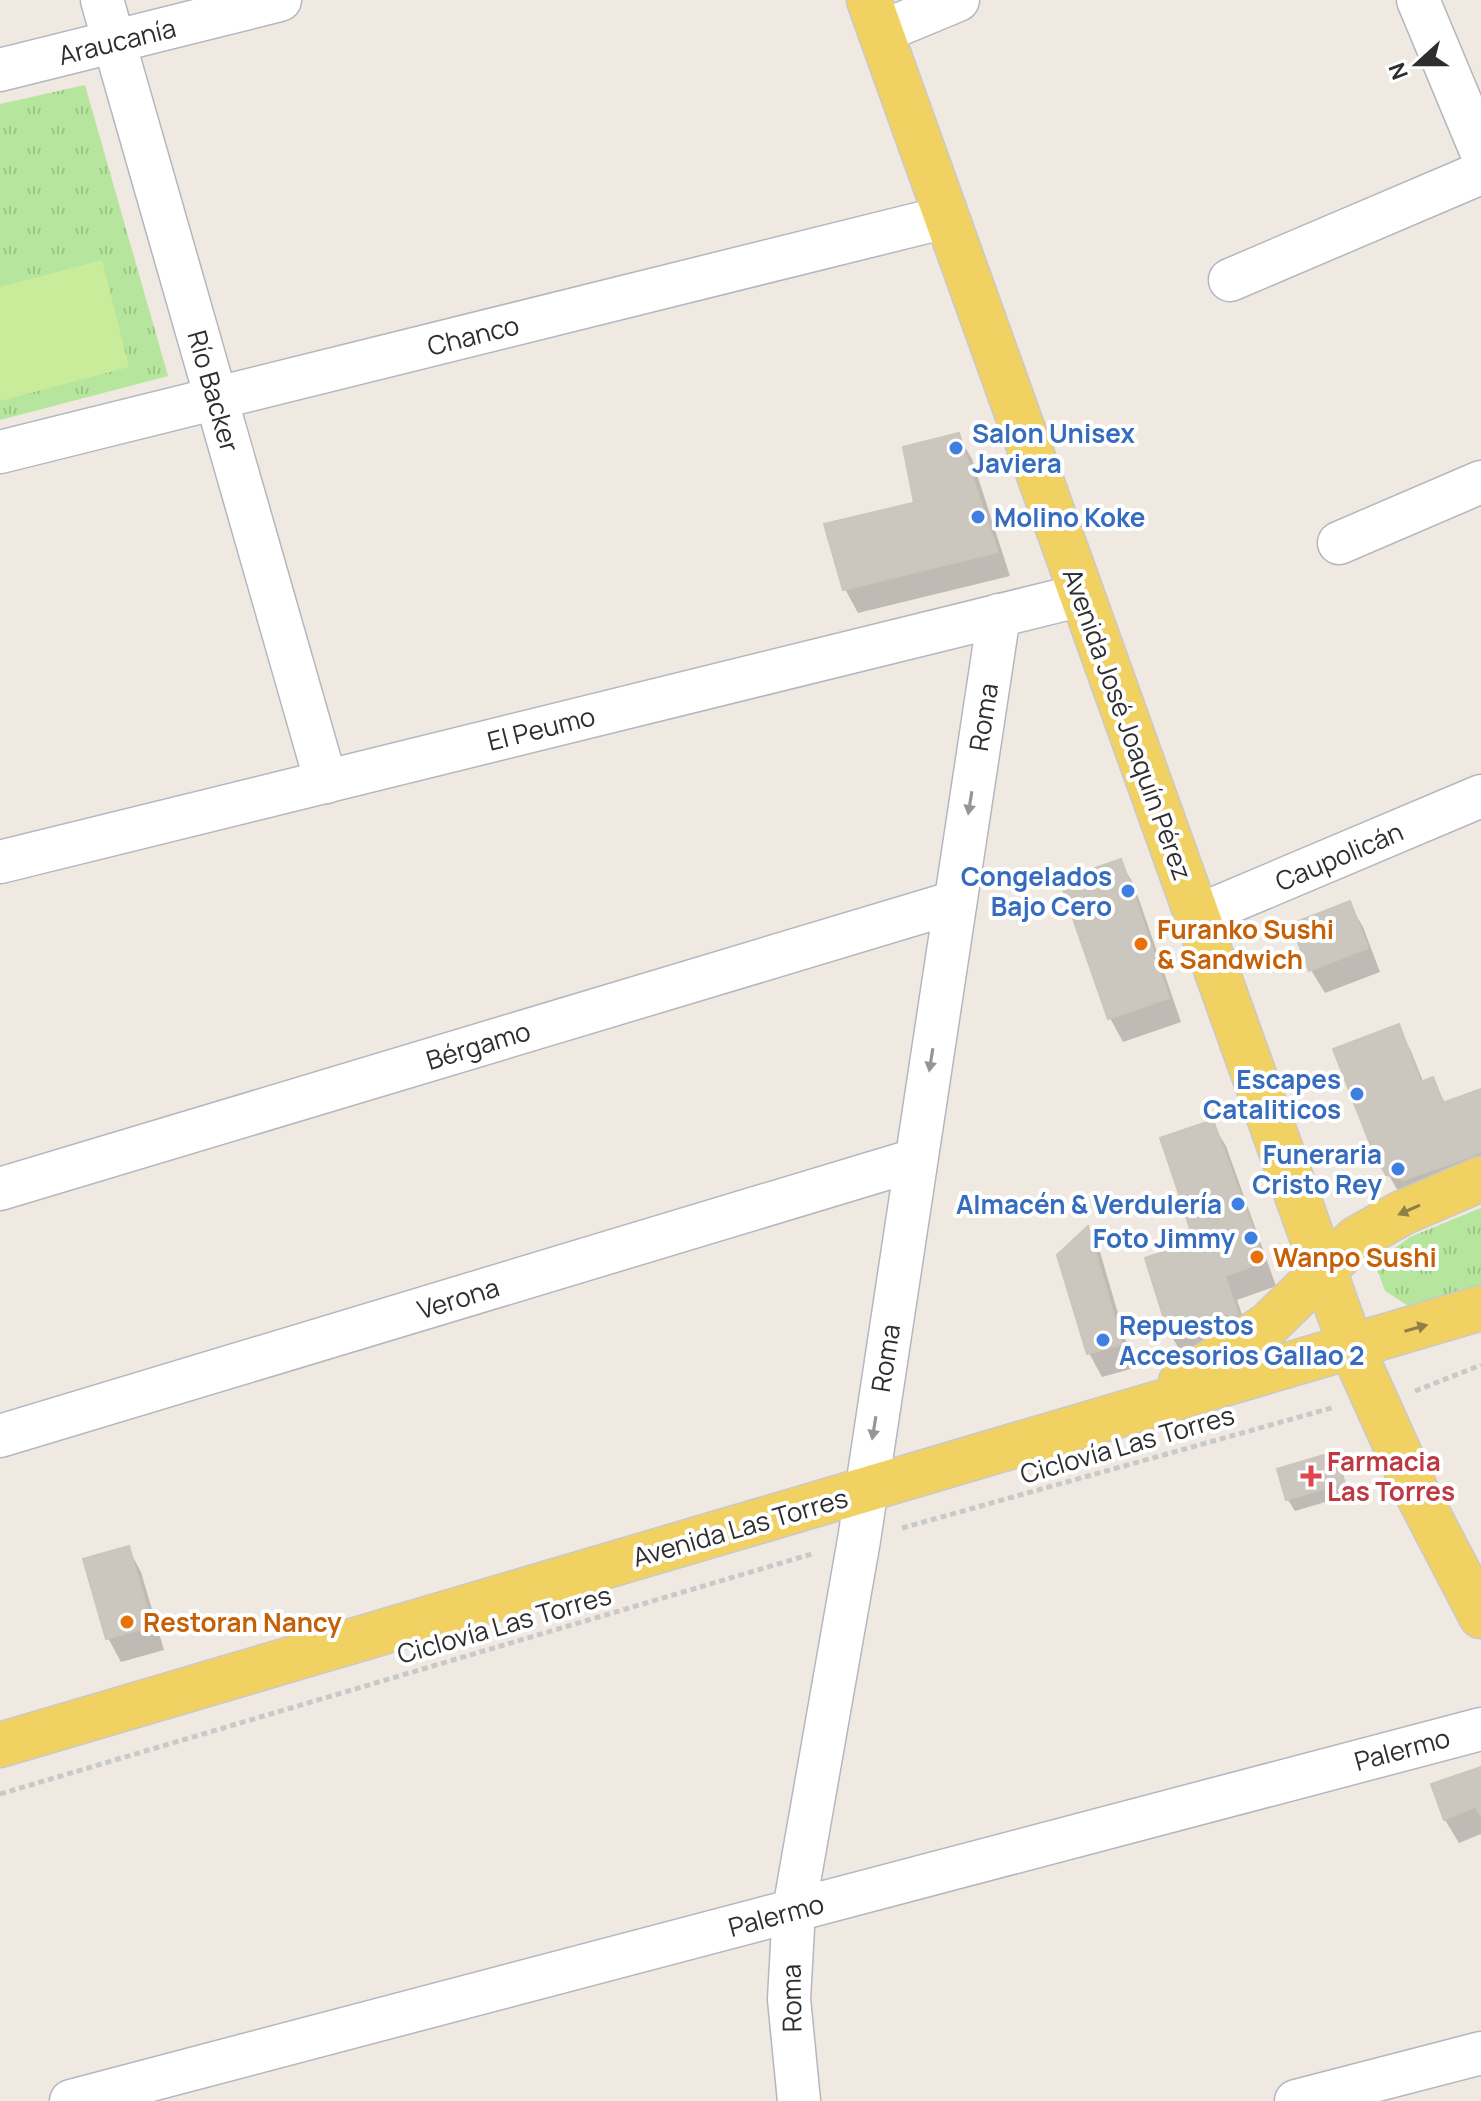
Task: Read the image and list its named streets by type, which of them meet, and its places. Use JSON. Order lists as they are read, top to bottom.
{
  "streets": {
    "main road": ["Avenida José Joaquín Pérez", "Avenida Las Torres"],
    "street": [
      "Araucanía",
      "Chanco",
      "Río Backer",
      "Roma",
      "El Peumo",
      "Caupolicán",
      "Bérgamo",
      "Verona",
      "Palermo"
    ],
    "path": ["Ciclovía Las Torres"]
  },
  "crossings": [
    ["Araucanía", "Río Backer"],
    ["Chanco", "Río Backer"],
    ["Chanco", "Avenida José Joaquín Pérez"],
    ["Río Backer", "El Peumo"],
    ["Roma", "El Peumo"],
    ["Roma", "Bérgamo"],
    ["Roma", "Verona"],
    ["Roma", "Ciclovía Las Torres"],
    ["Roma", "Avenida Las Torres"],
    ["Roma", "Palermo"],
    ["Avenida José Joaquín Pérez", "El Peumo"],
    ["Avenida José Joaquín Pérez", "Caupolicán"],
    ["Avenida José Joaquín Pérez", "Ciclovía Las Torres"],
    ["Avenida José Joaquín Pérez", "Avenida Las Torres"]
  ],
  "one_way": ["Roma"],
  "places": {
    "other": [
      "Salon Unisex Javiera",
      "Molino Koke",
      "Congelados Bajo Cero",
      "Furanko Sushi & Sandwich",
      "Escapes Cataliticos",
      "Funeraria Cristo Rey",
      "Almacén & Verdulería",
      "Foto Jimmy",
      "Wanpo Sushi",
      "Repuestos Accesorios Gallao 2",
      "Restoran Nancy"
    ],
    "health": ["Farmacia Las Torres"]
  },
  "north": "left"
}
